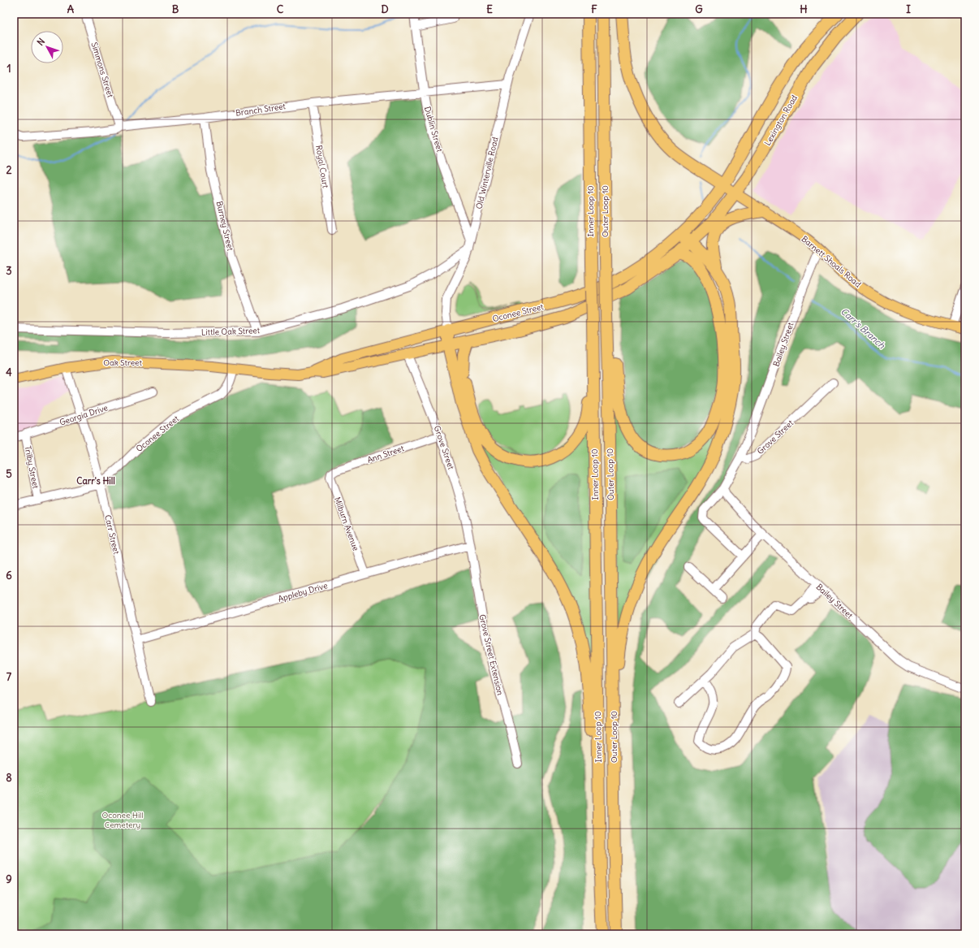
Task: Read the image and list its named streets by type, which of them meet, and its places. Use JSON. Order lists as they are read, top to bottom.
{
  "streets": {
    "highway": [
      "Lexington Road",
      "Inner Loop 10",
      "Outer Loop 10",
      "Oconee Street"
    ],
    "main road": ["Barnett Shoals Road", "Oak Street"],
    "street": [
      "Simmons Street",
      "Branch Street",
      "Dublin Street",
      "Royal Court",
      "Old Winterville Road",
      "Burney Street",
      "Little Oak Street",
      "Bailey Street",
      "Georgia Drive",
      "Grove Street",
      "Ann Street",
      "Trilby Street",
      "Milburn Avenue",
      "Carr Street",
      "Appleby Drive",
      "Grove Street Extension"
    ]
  },
  "crossings": [
    ["Simmons Street", "Branch Street"],
    ["Branch Street", "Dublin Street"],
    ["Branch Street", "Royal Court"],
    ["Branch Street", "Old Winterville Road"],
    ["Branch Street", "Burney Street"],
    ["Lexington Road", "Barnett Shoals Road"],
    ["Lexington Road", "Oconee Street"],
    ["Dublin Street", "Old Winterville Road"],
    ["Old Winterville Road", "Oconee Street"],
    ["Old Winterville Road", "Little Oak Street"],
    ["Burney Street", "Little Oak Street"],
    ["Barnett Shoals Road", "Oconee Street"],
    ["Barnett Shoals Road", "Bailey Street"],
    ["Oconee Street", "Oak Street"],
    ["Oconee Street", "Grove Street"],
    ["Oconee Street", "Trilby Street"],
    ["Oconee Street", "Carr Street"],
    ["Bailey Street", "Grove Street"],
    ["Oak Street", "Carr Street"],
    ["Georgia Drive", "Trilby Street"],
    ["Georgia Drive", "Carr Street"],
    ["Grove Street", "Ann Street"],
    ["Grove Street", "Appleby Drive"],
    ["Grove Street", "Grove Street Extension"],
    ["Ann Street", "Milburn Avenue"],
    ["Milburn Avenue", "Appleby Drive"],
    ["Carr Street", "Appleby Drive"],
    ["Appleby Drive", "Grove Street Extension"]
  ],
  "districts": ["Carr's Hill"],
  "water": ["Carr's Branch"],
  "parks": ["Oconee Hill Cemetery"],
  "north": "top left",
  "grid": {
    "columns": [
      "A",
      "B",
      "C",
      "D",
      "E",
      "F",
      "G",
      "H",
      "I"
    ],
    "rows": [
      "1",
      "2",
      "3",
      "4",
      "5",
      "6",
      "7",
      "8",
      "9"
    ]
  }
}
